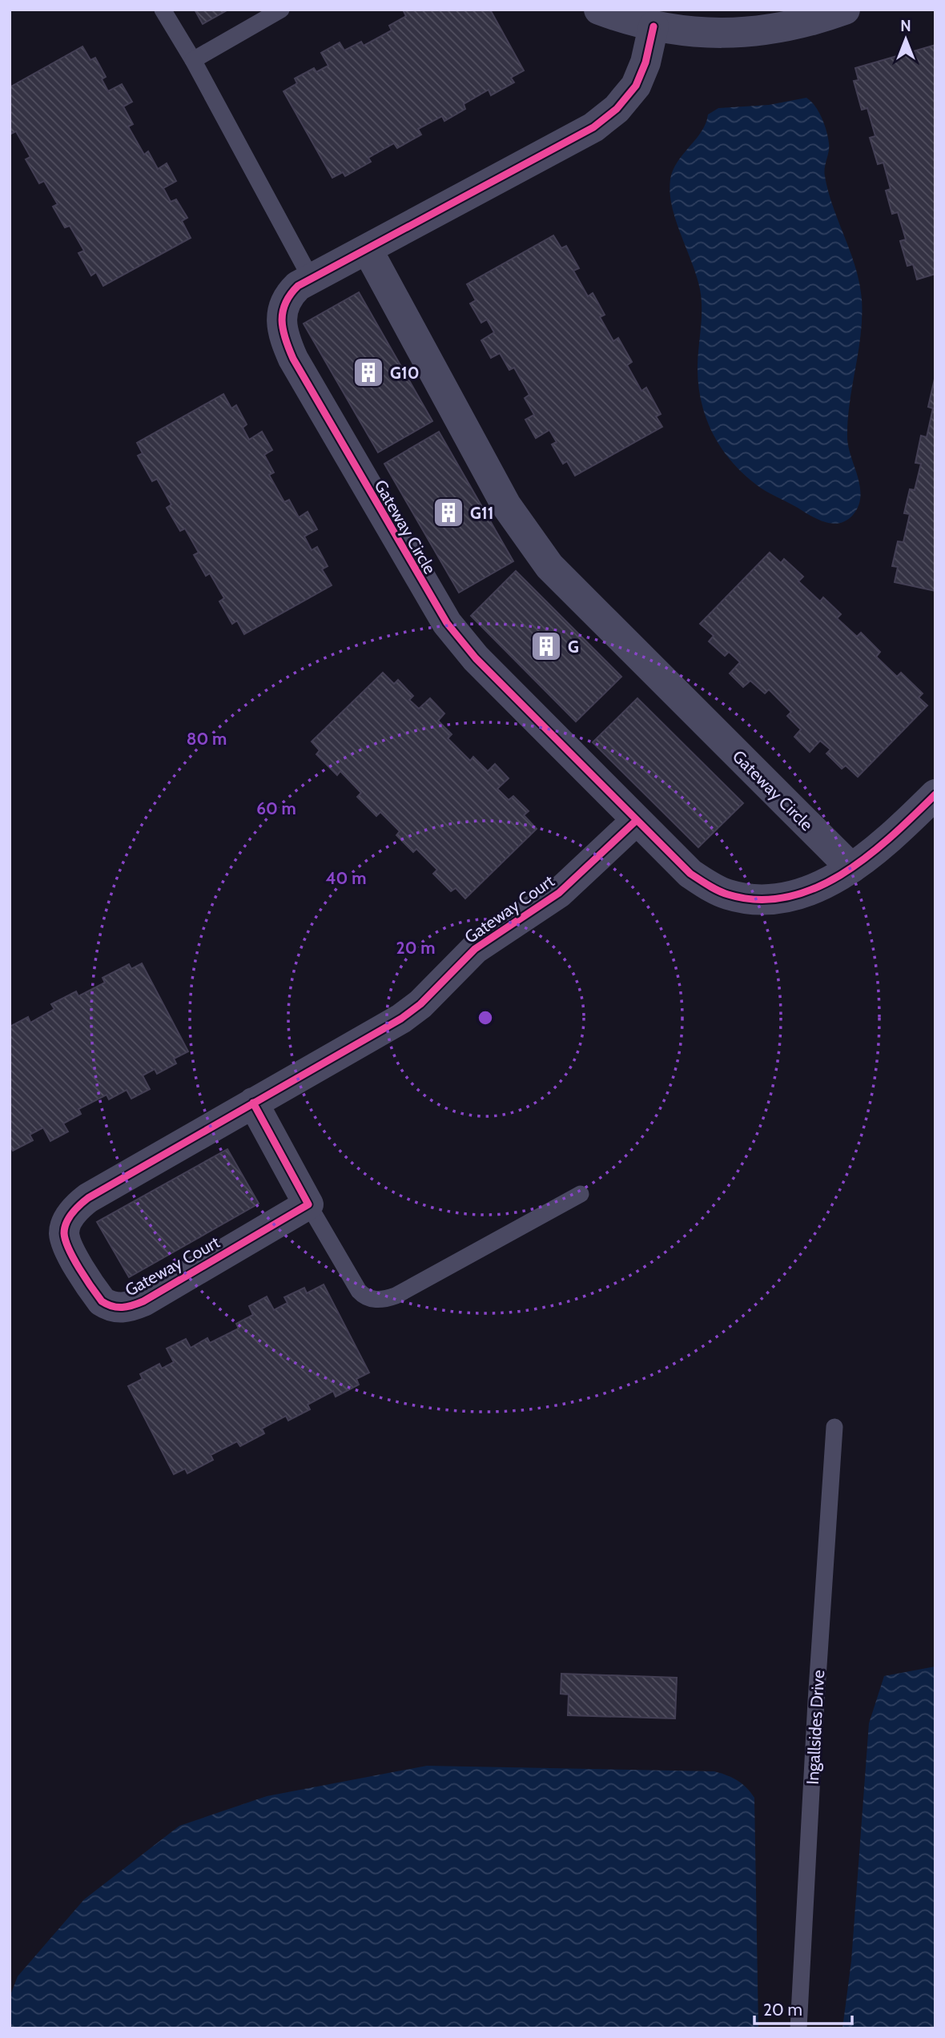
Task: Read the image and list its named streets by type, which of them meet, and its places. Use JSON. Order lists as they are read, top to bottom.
{
  "streets": {
    "street": ["Gateway Circle", "Gateway Court"],
    "lane": ["Ingallsides Drive"]
  },
  "crossings": [
    ["Gateway Circle", "Gateway Court"]
  ],
  "places": {
    "building": ["G10", "G11", "G"]
  },
  "scale_bar": "20 m",
  "north": "top",
  "rings": [
    "80 m",
    "60 m",
    "40 m",
    "20 m"
  ]
}
